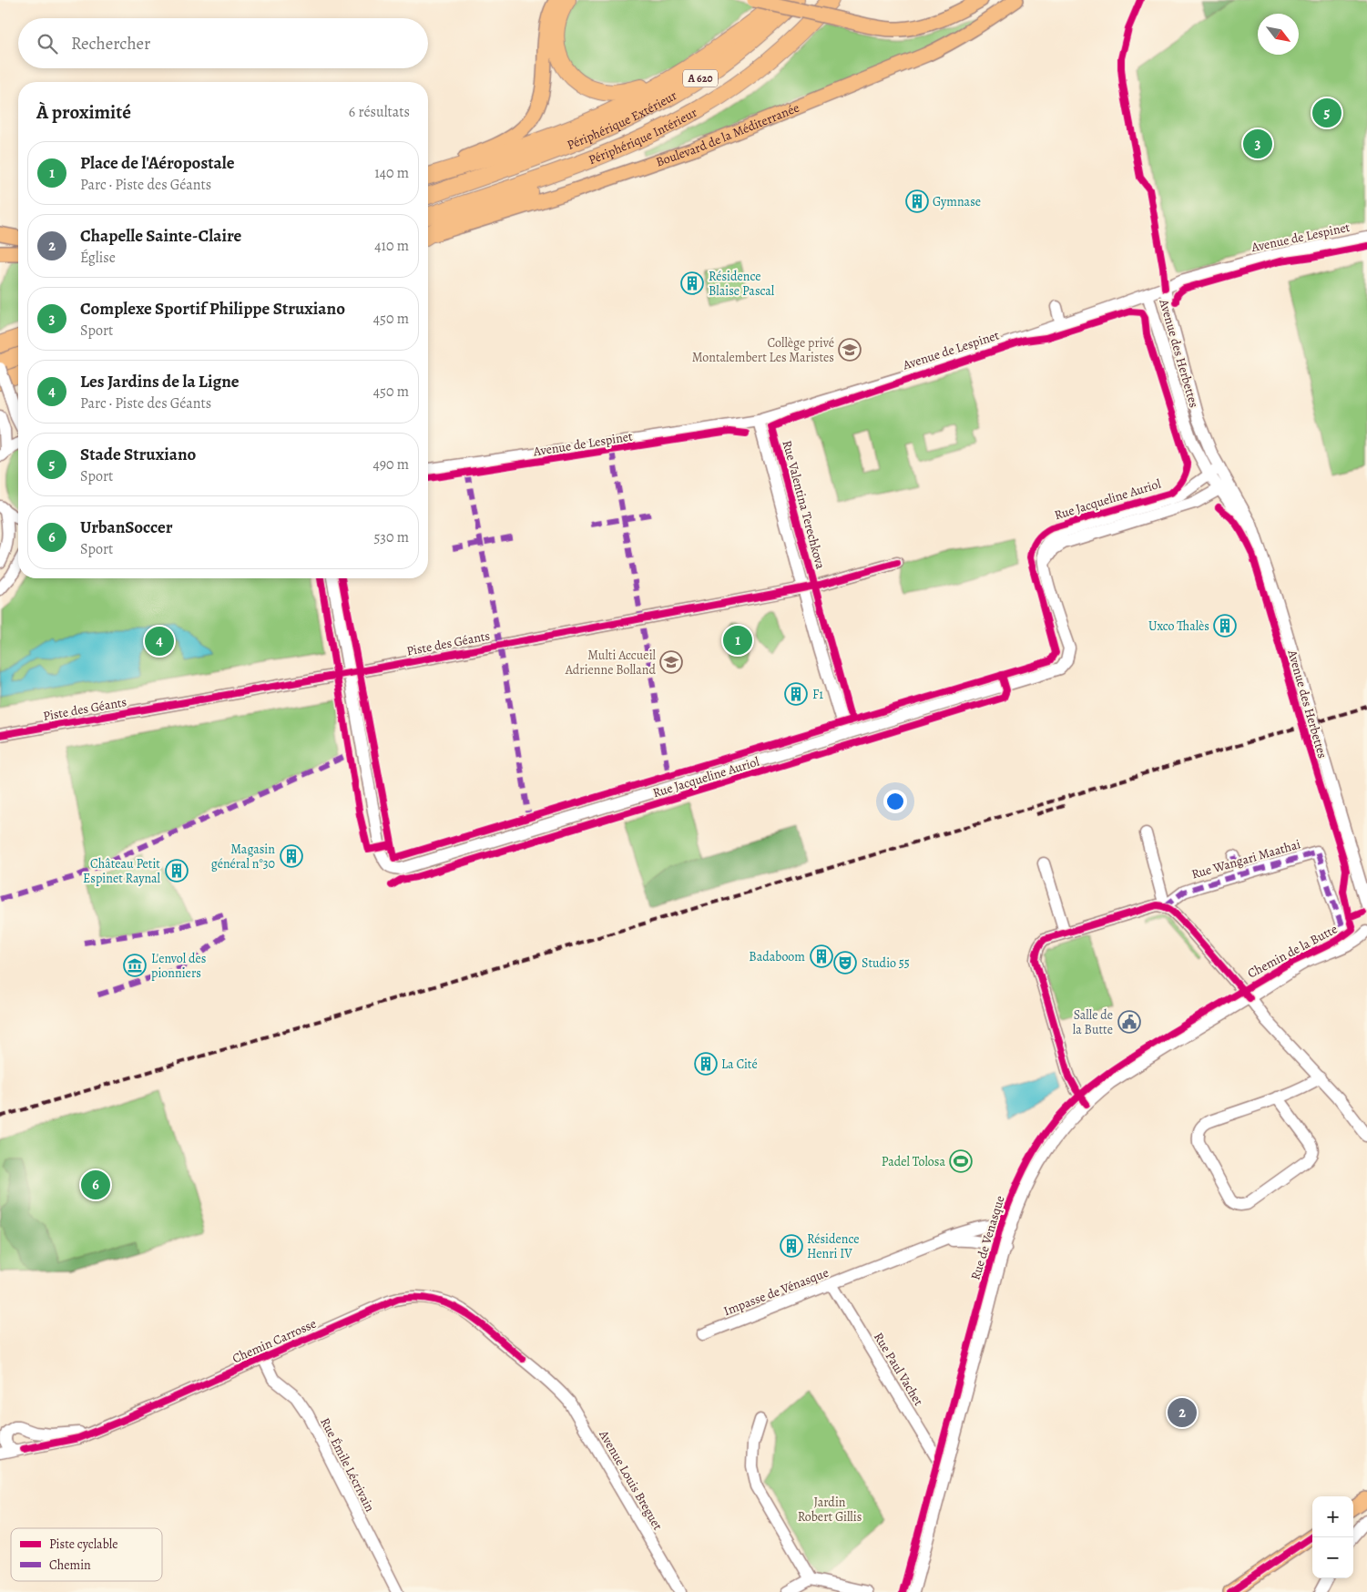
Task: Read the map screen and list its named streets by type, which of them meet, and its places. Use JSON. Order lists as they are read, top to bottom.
{
  "streets": {
    "highway": ["A 620", "Périphérique Extérieur", "Périphérique Intérieur"],
    "main road": ["Boulevard de la Méditerranée"],
    "street": [
      "Avenue de Lespinet",
      "Avenue des Herbettes",
      "Rue Jacqueline Auriol",
      "Rue Valentina Terechkova",
      "Piste des Géants",
      "Rue Wangari Maathai",
      "Chemin de la Butte",
      "Rue de Venasque",
      "Impasse de Vénasque",
      "Chemin Carrosse",
      "Rue Paul Vachet",
      "Rue Émile Lécrivain",
      "Avenue Louis Breguet"
    ]
  },
  "crossings": [
    ["Avenue de Lespinet", "Avenue des Herbettes"],
    ["Avenue de Lespinet", "Rue Valentina Terechkova"],
    ["Avenue des Herbettes", "Rue Jacqueline Auriol"],
    ["Rue Jacqueline Auriol", "Rue Valentina Terechkova"],
    ["Rue Jacqueline Auriol", "Piste des Géants"],
    ["Rue Valentina Terechkova", "Piste des Géants"],
    ["Chemin de la Butte", "Rue de Venasque"],
    ["Rue de Venasque", "Impasse de Vénasque"],
    ["Rue de Venasque", "Rue Paul Vachet"],
    ["Impasse de Vénasque", "Rue Paul Vachet"],
    ["Chemin Carrosse", "Rue Émile Lécrivain"],
    ["Chemin Carrosse", "Avenue Louis Breguet"]
  ],
  "parks": ["Jardin Robert Gillis"],
  "places": {
    "building": [
      "Gymnase",
      "Résidence Blaise Pascal",
      "Uxco Thalès",
      "F1",
      "Magasin général n°30",
      "Château Petit Espinet Raynal",
      "Badaboom",
      "La Cité",
      "Résidence Henri IV"
    ],
    "school or university": ["Collège privé Montalembert Les Maristes", "Multi Accueil Adrienne Bolland"],
    "theatre": ["Studio 55"],
    "museum": ["L'envol des pionniers"],
    "public building": ["Salle de la Butte"],
    "sports": ["Padel Tolosa"]
  },
  "legend": ["Piste cyclable", "Chemin"],
  "north": "bottom right",
  "page": {
    "search": "Rechercher",
    "heading": ["À proximité", "6 résultats"],
    "pins": [
      "5",
      "3",
      "1",
      "4",
      "6",
      "2"
    ],
    "list": [
      {
        "mark": "1",
        "name": "Place de l'Aéropostale",
        "note": "Parc · Piste des Géants",
        "value": "140 m"
      },
      {
        "mark": "2",
        "name": "Chapelle Sainte-Claire",
        "note": "Église",
        "value": "410 m"
      },
      {
        "mark": "3",
        "name": "Complexe Sportif Philippe Struxiano",
        "note": "Sport",
        "value": "450 m"
      },
      {
        "mark": "4",
        "name": "Les Jardins de la Ligne",
        "note": "Parc · Piste des Géants",
        "value": "450 m"
      },
      {
        "mark": "5",
        "name": "Stade Struxiano",
        "note": "Sport",
        "value": "490 m"
      },
      {
        "mark": "6",
        "name": "UrbanSoccer",
        "note": "Sport",
        "value": "530 m"
      }
    ],
    "map_buttons": ["+", "−"]
  }
}
